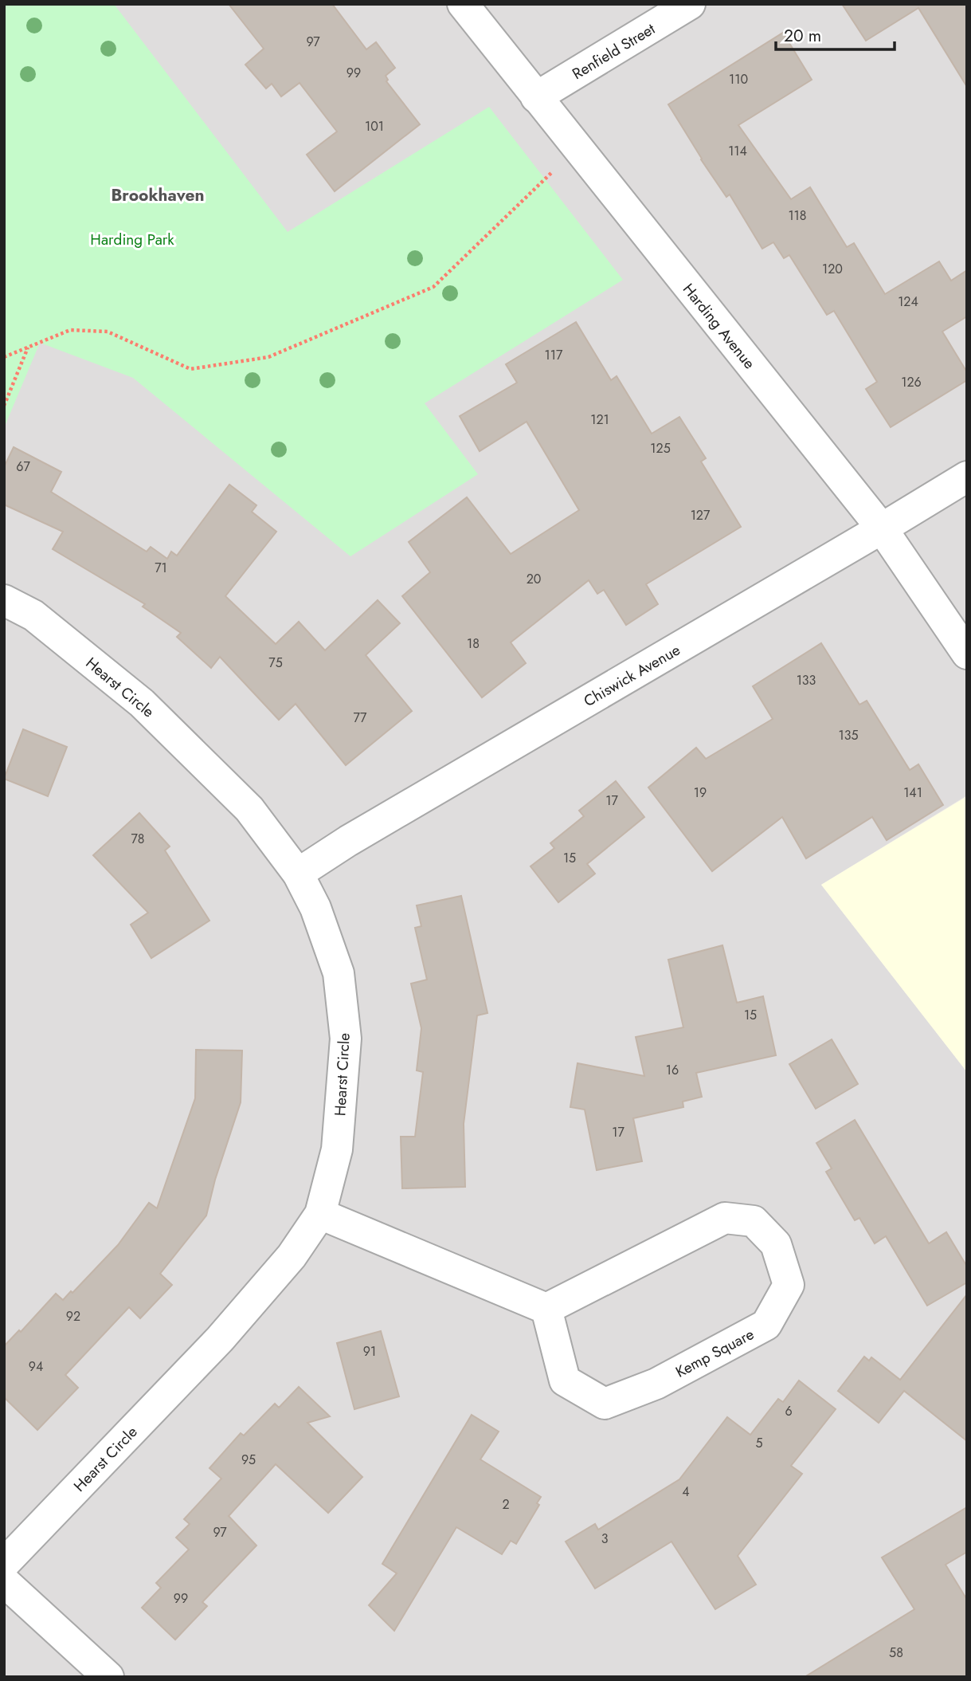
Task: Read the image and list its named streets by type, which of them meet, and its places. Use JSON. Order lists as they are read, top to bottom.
{
  "streets": {
    "street": [
      "Renfield Street",
      "Harding Avenue",
      "Chiswick Avenue",
      "Hearst Circle",
      "Kemp Square"
    ]
  },
  "crossings": [
    ["Renfield Street", "Harding Avenue"],
    ["Harding Avenue", "Chiswick Avenue"],
    ["Chiswick Avenue", "Hearst Circle"]
  ],
  "districts": ["Brookhaven"],
  "parks": ["Harding Park"],
  "house_numbers": [
    "97",
    "99",
    "110",
    "101",
    "114",
    "118",
    "120",
    "124",
    "117",
    "126",
    "121",
    "125",
    "67",
    "127",
    "71",
    "20",
    "18",
    "75",
    "133",
    "77",
    "135",
    "19",
    "141",
    "17",
    "78",
    "15",
    "15",
    "16",
    "17",
    "92",
    "91",
    "94",
    "6",
    "5",
    "95",
    "4",
    "2",
    "97",
    "3",
    "99",
    "58"
  ],
  "scale_bar": "20 m"
}
